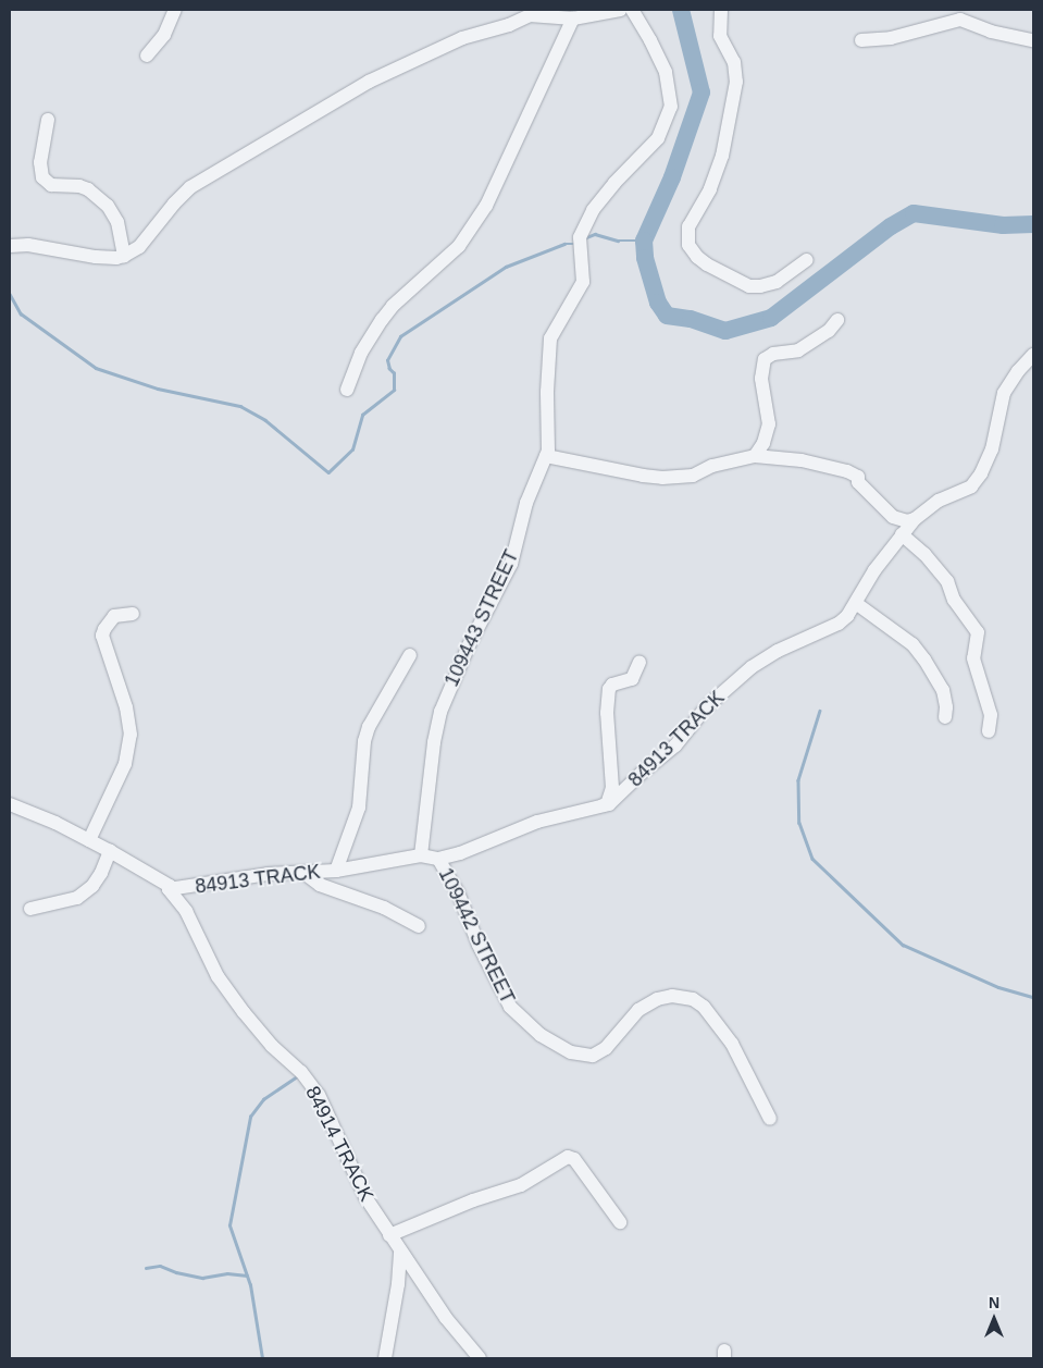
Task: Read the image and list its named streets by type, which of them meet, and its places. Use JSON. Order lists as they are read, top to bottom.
{
  "streets": {
    "street": [
      "109443 STREET",
      "84913 TRACK",
      "109442 STREET",
      "84914 TRACK"
    ]
  },
  "crossings": [
    ["109443 STREET", "84913 TRACK"],
    ["84913 TRACK", "109442 STREET"],
    ["84913 TRACK", "84914 TRACK"]
  ],
  "north": "top"
}
